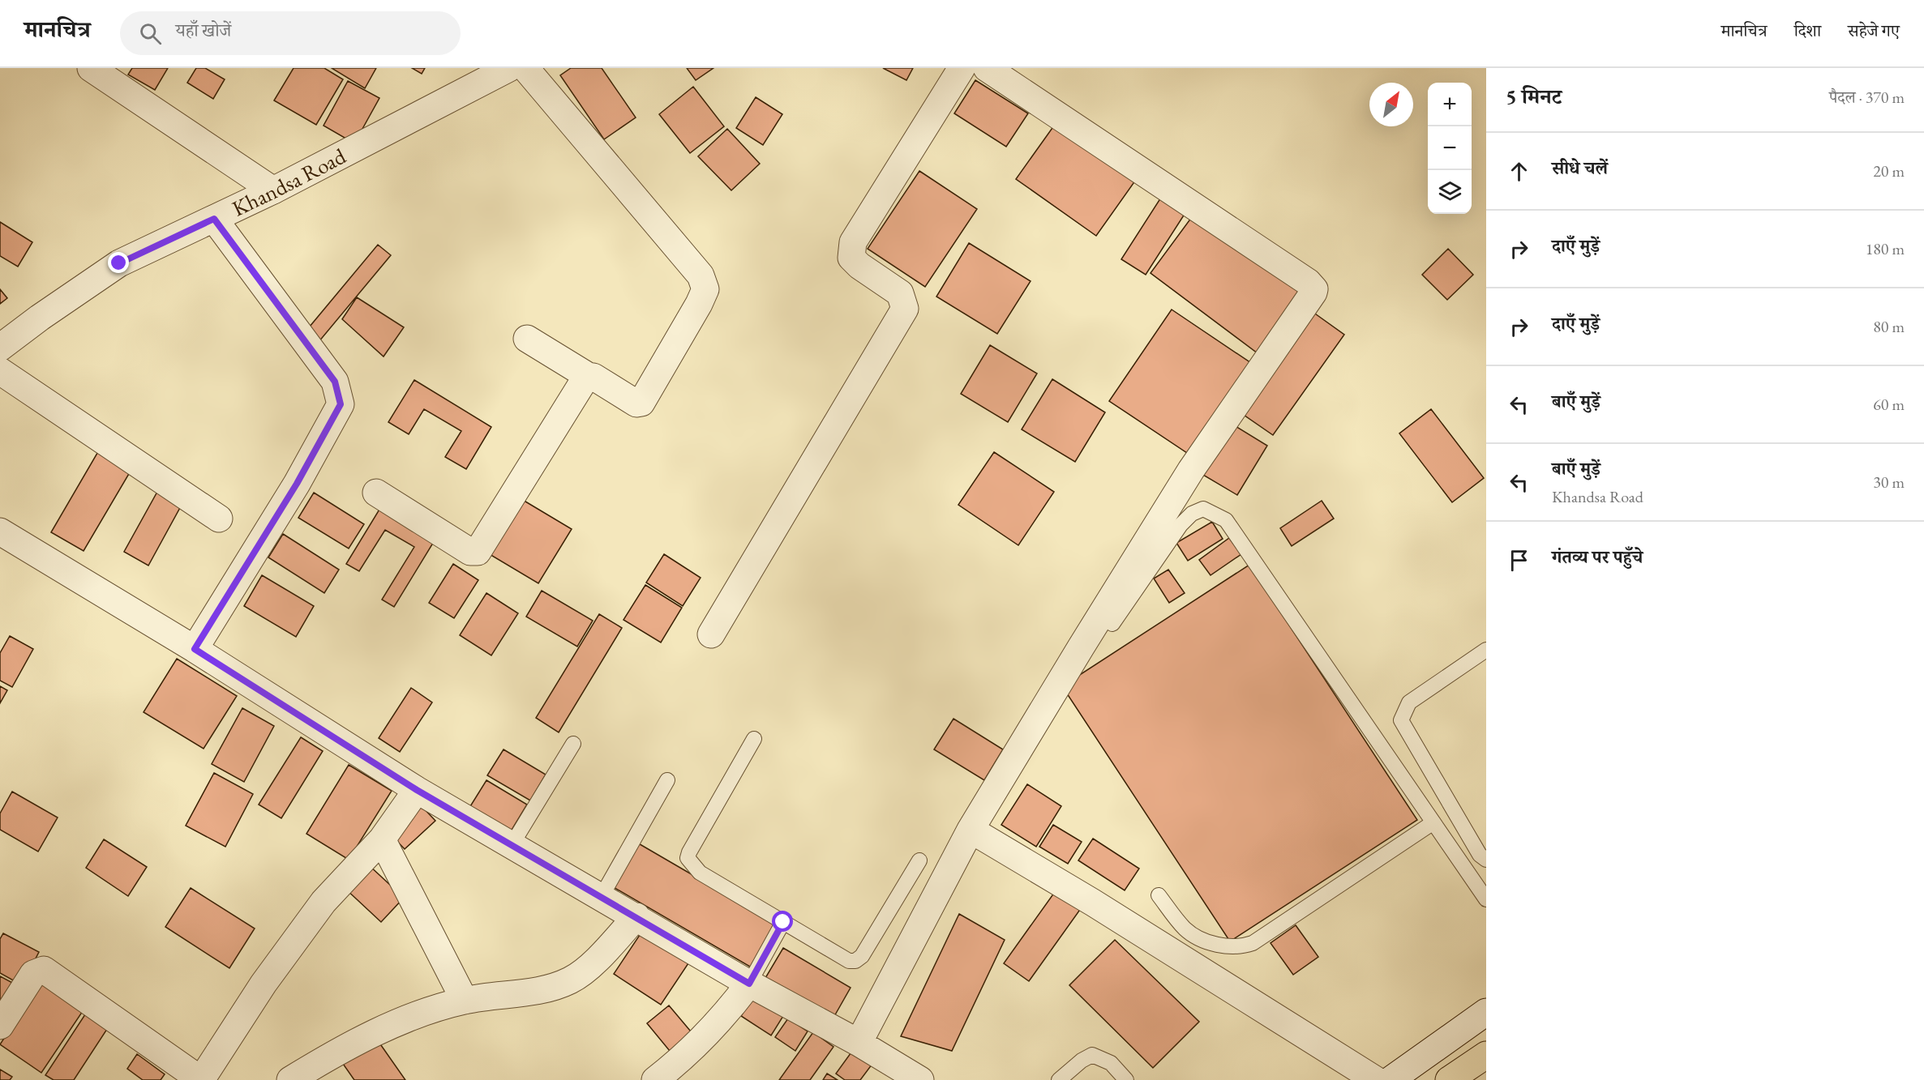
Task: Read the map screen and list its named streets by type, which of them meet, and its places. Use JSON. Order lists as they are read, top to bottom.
{
  "streets": {
    "street": ["Khandsa Road"]
  },
  "north": "top right",
  "page": {
    "header": "मानचित्र",
    "search": "यहाँ खोजें",
    "nav": ["मानचित्र", "दिशा", "सहेजे गए"],
    "heading": ["5 मिनट", "पैदल · 370 m"],
    "map_buttons": ["+", "−"],
    "list": [
      ["सीधे चलें", "20 m"],
      ["दाएँ मुड़ें", "180 m"],
      ["दाएँ मुड़ें", "80 m"],
      ["बाएँ मुड़ें", "60 m"],
      ["बाएँ मुड़ें", "Khandsa Road", "30 m"],
      "गंतव्य पर पहुँचे"
    ]
  }
}
